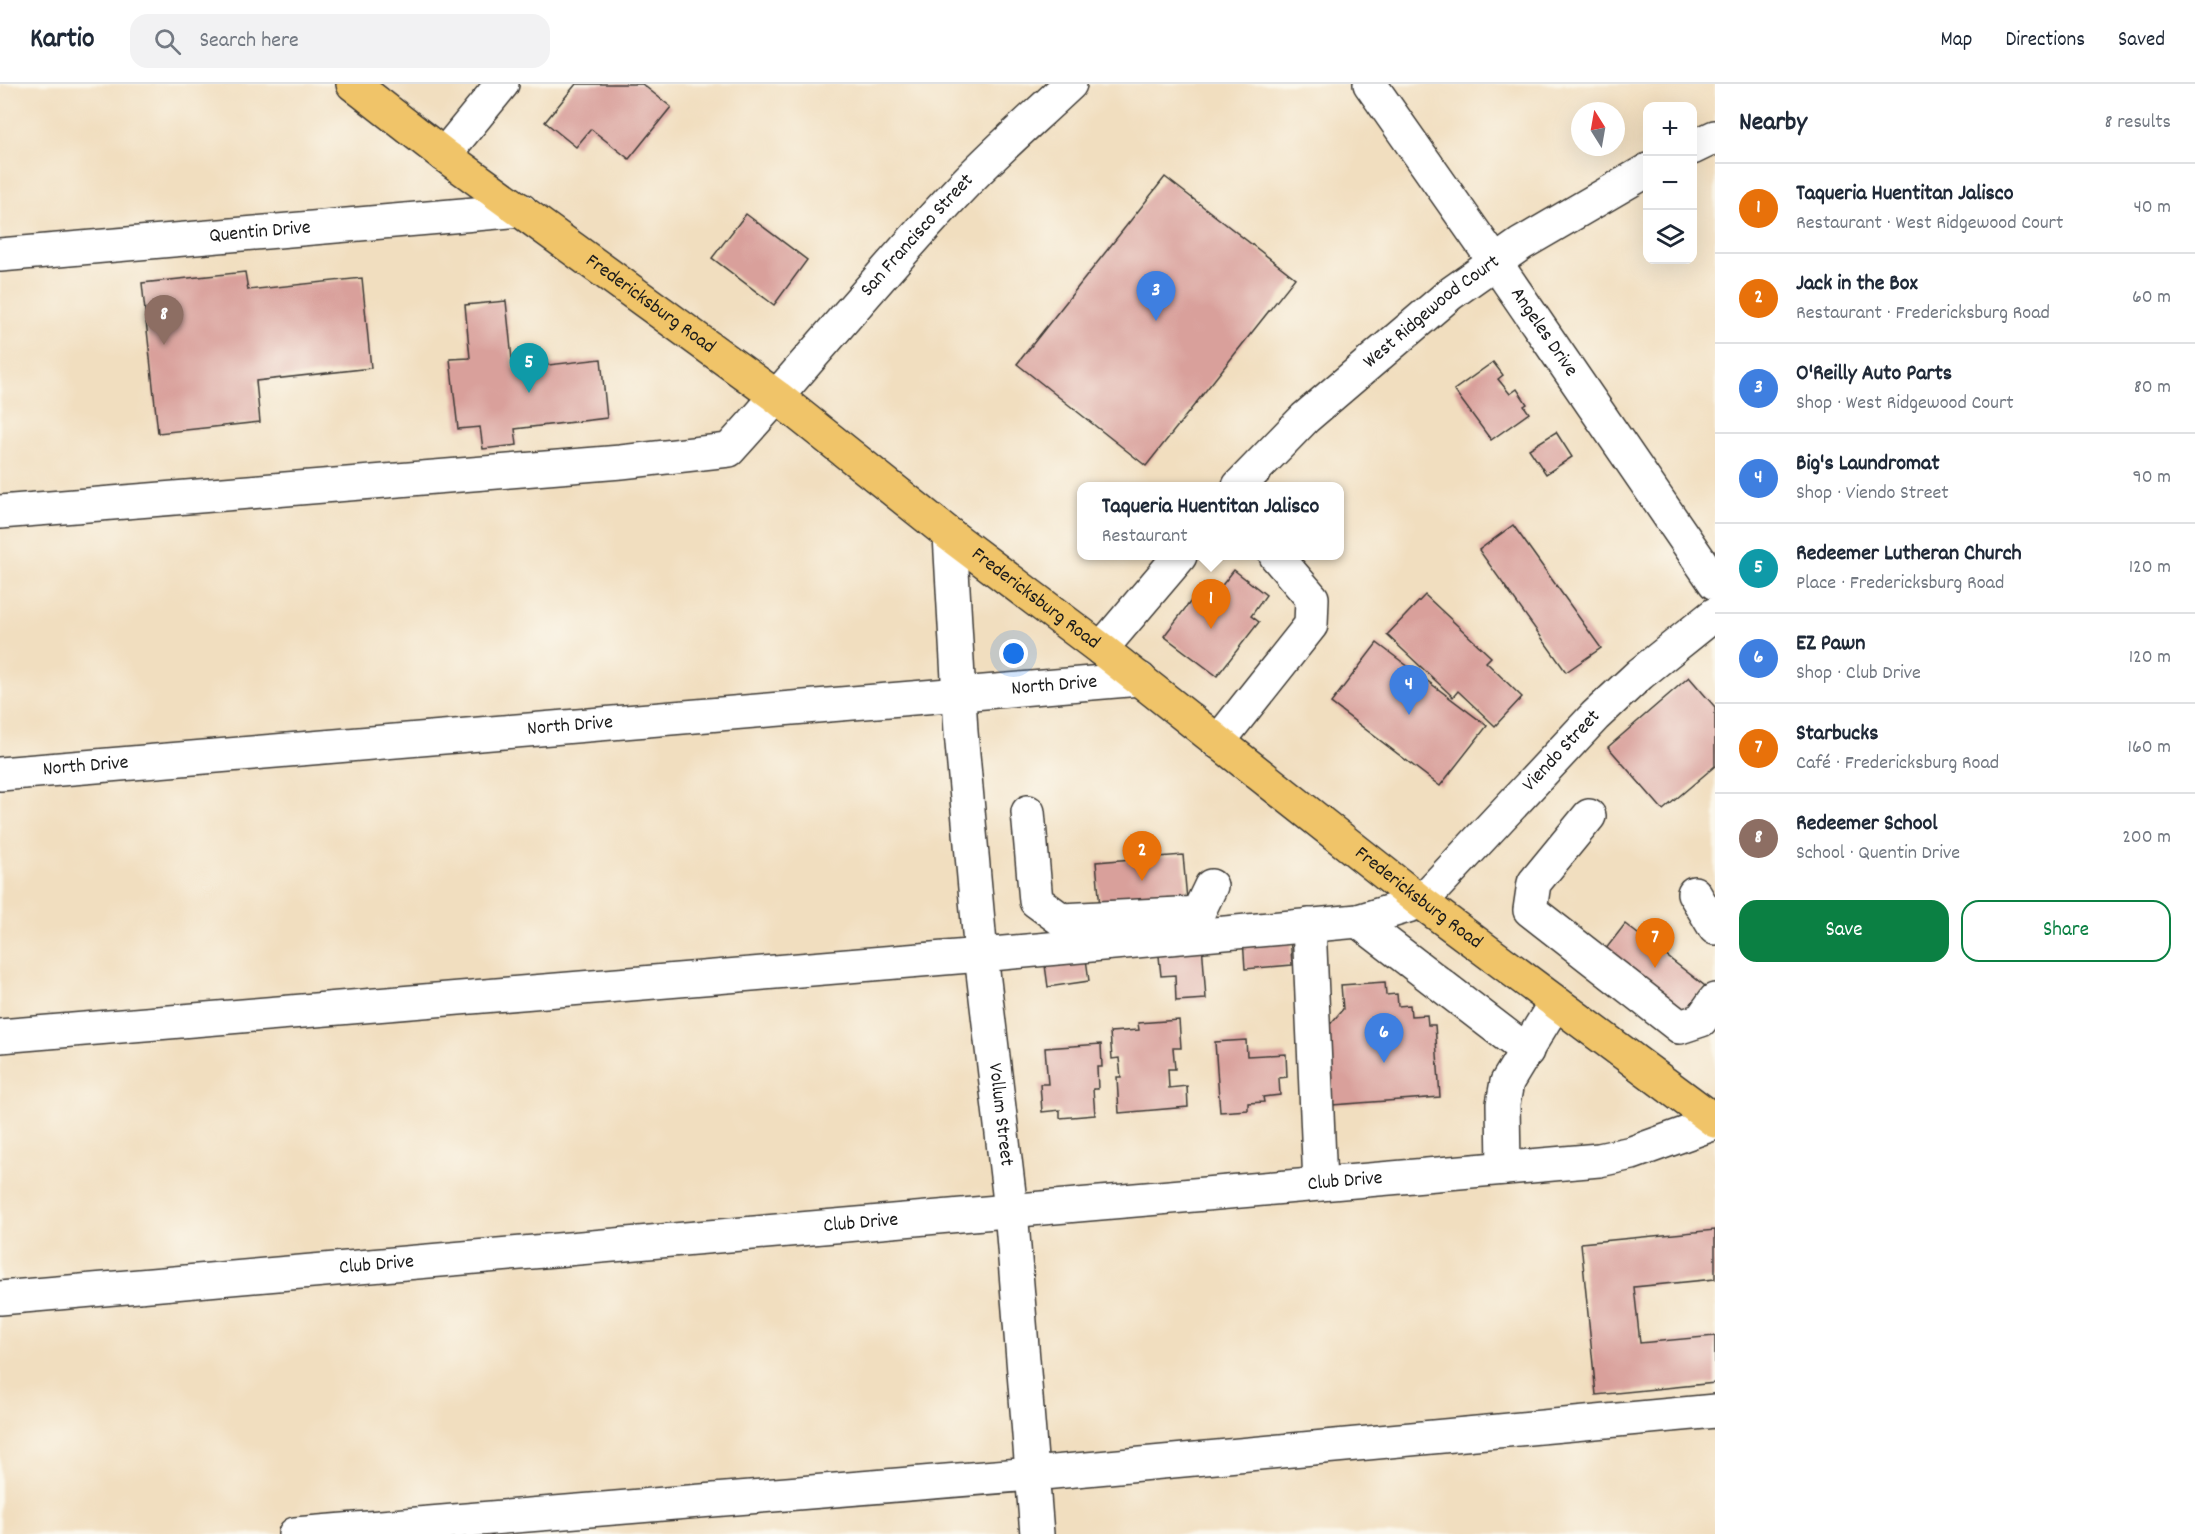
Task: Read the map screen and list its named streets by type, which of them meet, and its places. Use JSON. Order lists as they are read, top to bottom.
{
  "streets": {
    "main road": ["Fredericksburg Road"],
    "street": [
      "Quentin Drive",
      "San Francisco Street",
      "West Ridgewood Court",
      "Angeles Drive",
      "North Drive",
      "Viendo Street",
      "Vollum Street",
      "Club Drive"
    ]
  },
  "crossings": [
    ["Quentin Drive", "Fredericksburg Road"],
    ["San Francisco Street", "Fredericksburg Road"],
    ["Fredericksburg Road", "North Drive"],
    ["Fredericksburg Road", "Viendo Street"],
    ["Fredericksburg Road", "Vollum Street"],
    ["Fredericksburg Road", "Club Drive"],
    ["West Ridgewood Court", "Angeles Drive"],
    ["North Drive", "Vollum Street"],
    ["Vollum Street", "Club Drive"]
  ],
  "north": "top",
  "page": {
    "header": "Kartio",
    "search": "Search here",
    "nav": ["Map", "Directions", "Saved"],
    "heading": ["Nearby", "8 results"],
    "map_buttons": ["+", "−"],
    "list": [
      {
        "mark": "1",
        "name": "Taqueria Huentitan Jalisco",
        "note": "Restaurant · West Ridgewood Court",
        "value": "40 m"
      },
      {
        "mark": "2",
        "name": "Jack in the Box",
        "note": "Restaurant · Fredericksburg Road",
        "value": "60 m"
      },
      {
        "mark": "3",
        "name": "O'Reilly Auto Parts",
        "note": "Shop · West Ridgewood Court",
        "value": "80 m"
      },
      {
        "mark": "4",
        "name": "Big's Laundromat",
        "note": "Shop · Viendo Street",
        "value": "90 m"
      },
      {
        "mark": "5",
        "name": "Redeemer Lutheran Church",
        "note": "Place · Fredericksburg Road",
        "value": "120 m"
      },
      {
        "mark": "6",
        "name": "EZ Pawn",
        "note": "Shop · Club Drive",
        "value": "120 m"
      },
      {
        "mark": "7",
        "name": "Starbucks",
        "note": "Café · Fredericksburg Road",
        "value": "160 m"
      },
      {
        "mark": "8",
        "name": "Redeemer School",
        "note": "School · Quentin Drive",
        "value": "200 m"
      }
    ],
    "pins": [
      "3",
      "8",
      "5",
      "1",
      "4",
      "2",
      "7",
      "6"
    ],
    "popup": ["Taqueria Huentitan Jalisco", "Restaurant"],
    "buttons": ["Save", "Share"]
  }
}
